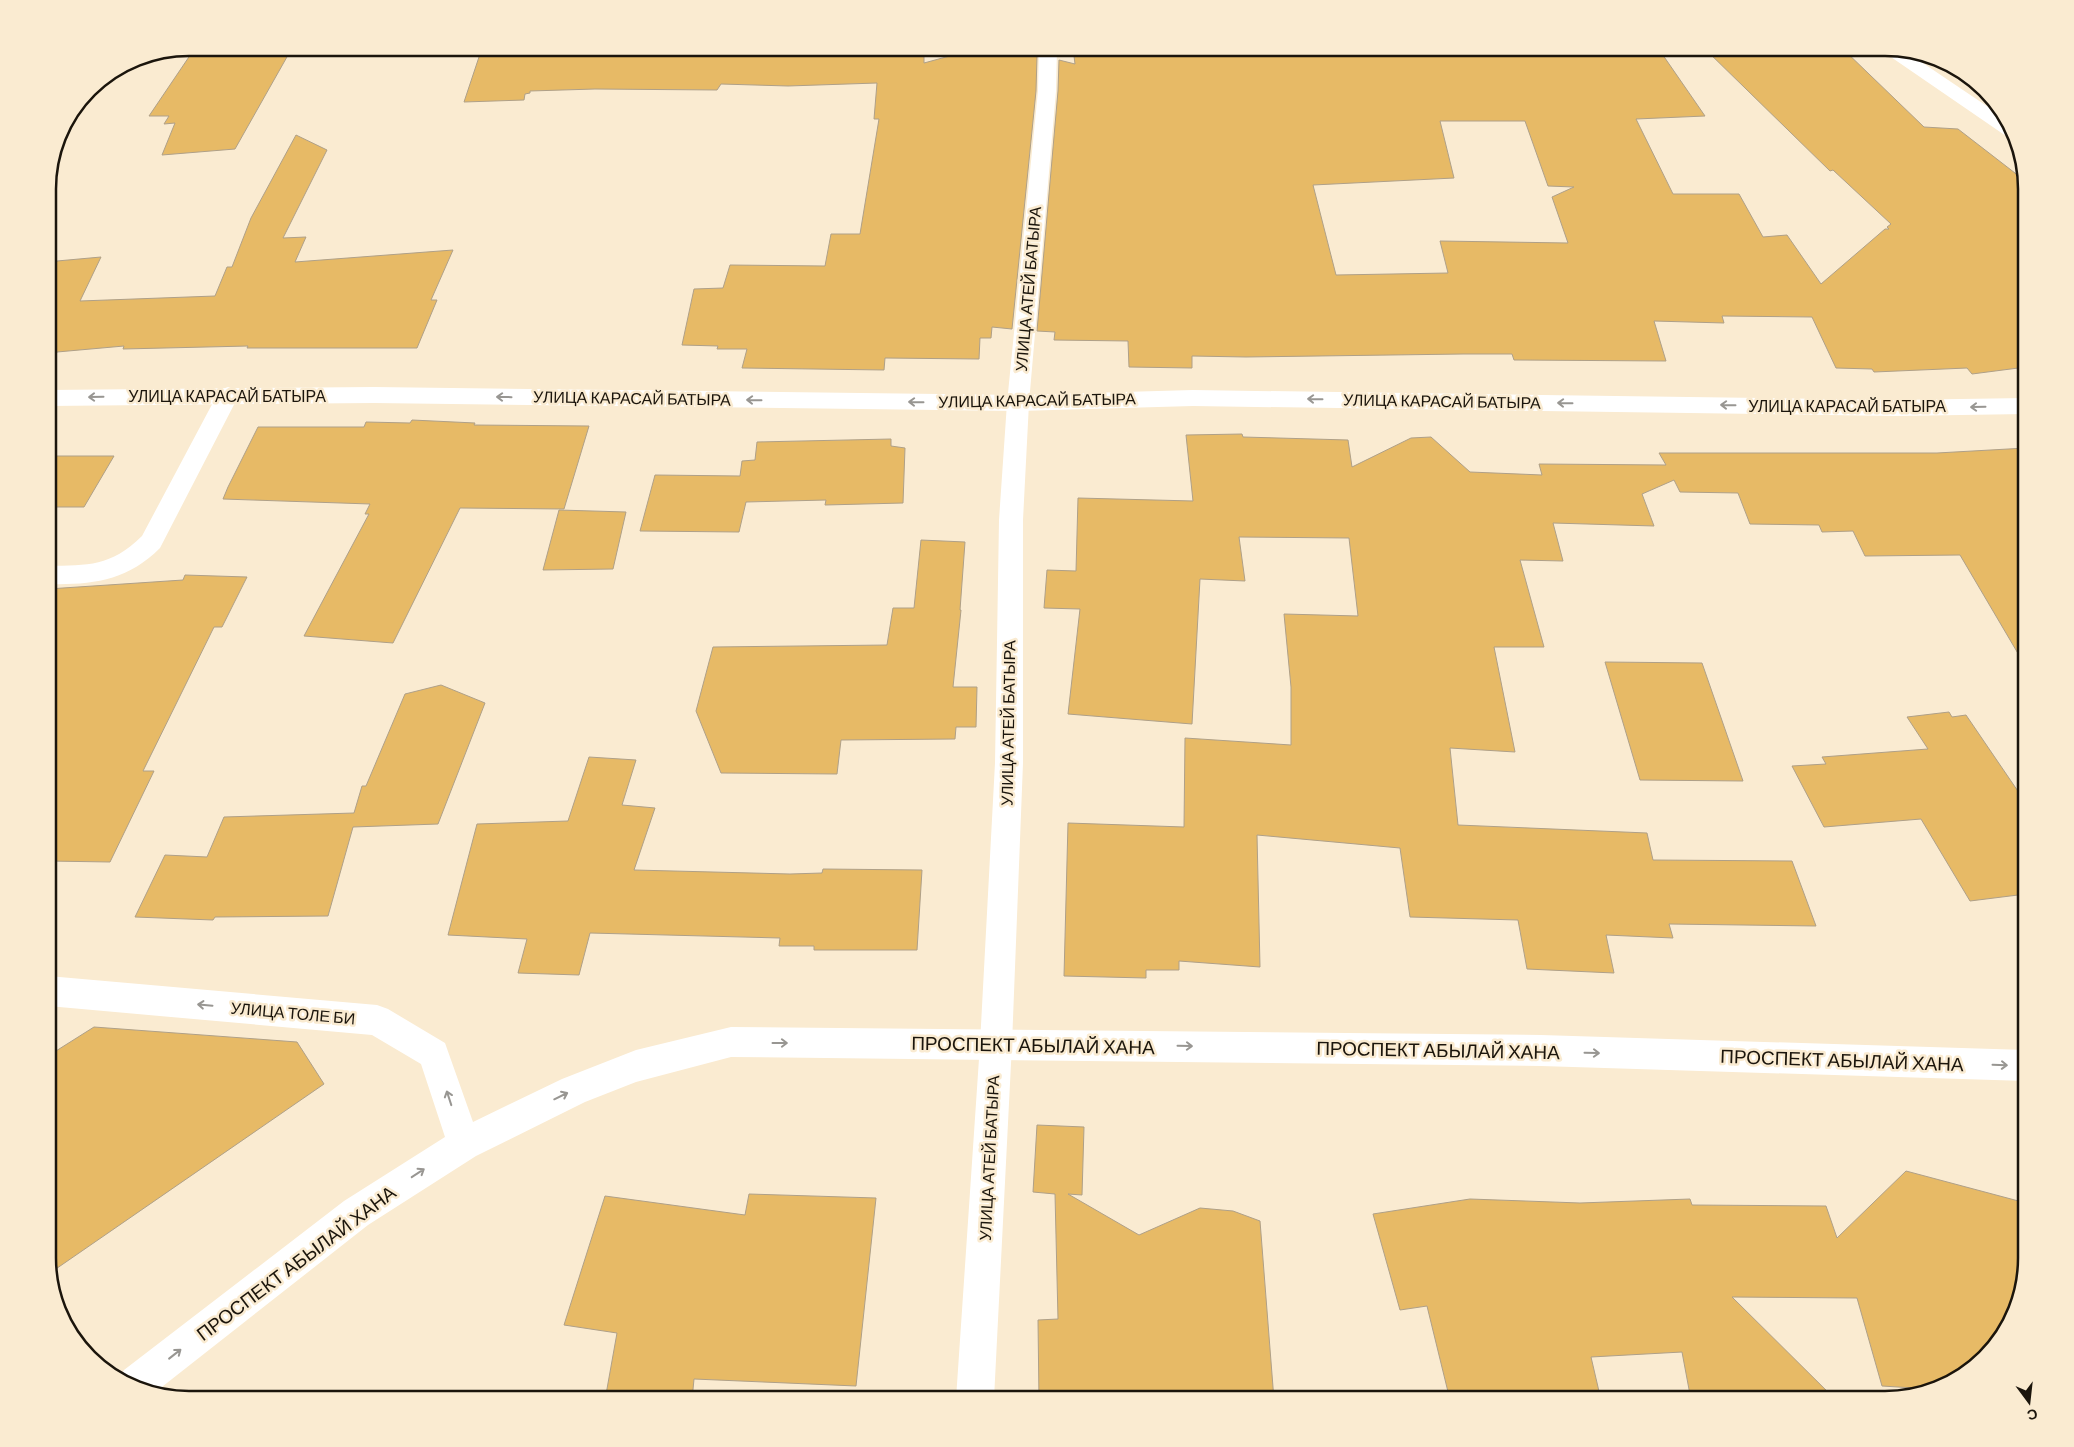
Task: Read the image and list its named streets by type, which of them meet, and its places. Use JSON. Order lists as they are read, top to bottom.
{
  "streets": {
    "main road": [
      "УЛИЦА АТЕЙ БАТЫРА",
      "УЛИЦА КАРАСАЙ БАТЫРА",
      "УЛИЦА ТОЛЕ БИ",
      "ПРОСПЕКТ АБЫЛАЙ ХАНА"
    ]
  },
  "crossings": [
    ["УЛИЦА АТЕЙ БАТЫРА", "УЛИЦА КАРАСАЙ БАТЫРА"],
    ["УЛИЦА АТЕЙ БАТЫРА", "ПРОСПЕКТ АБЫЛАЙ ХАНА"],
    ["УЛИЦА ТОЛЕ БИ", "ПРОСПЕКТ АБЫЛАЙ ХАНА"]
  ],
  "one_way": ["УЛИЦА КАРАСАЙ БАТЫРА", "УЛИЦА ТОЛЕ БИ", "ПРОСПЕКТ АБЫЛАЙ ХАНА"],
  "north": "bottom"
}
